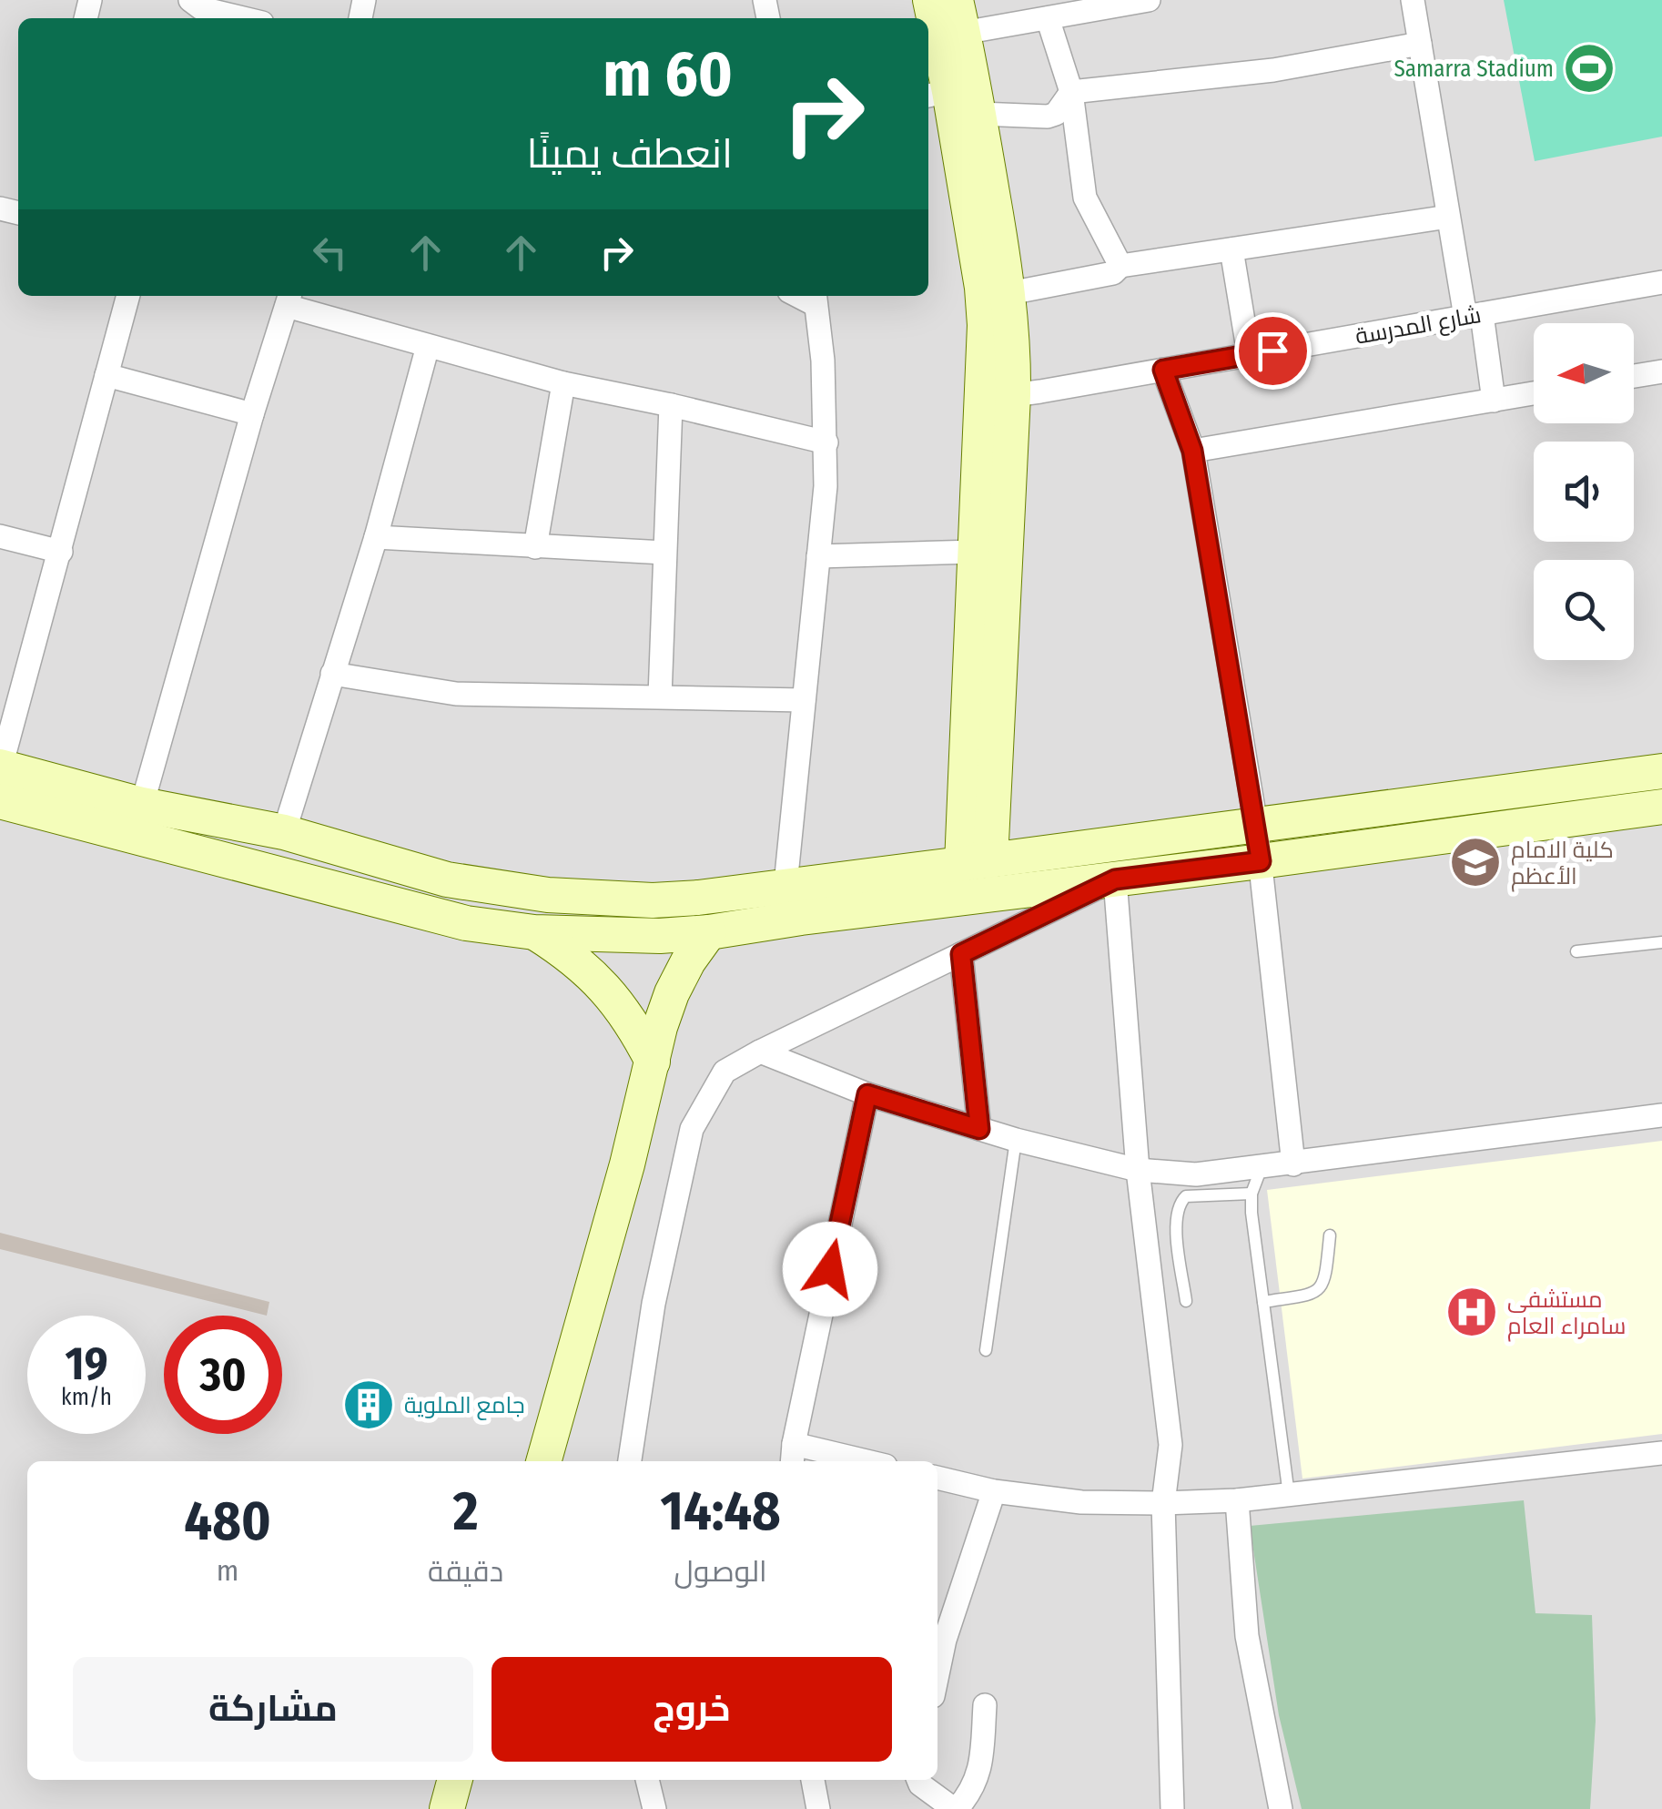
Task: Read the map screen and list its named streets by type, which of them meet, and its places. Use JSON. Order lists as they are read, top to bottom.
{
  "streets": {
    "street": ["شارع المدرسة"]
  },
  "places": {
    "sports": ["Samarra Stadium"],
    "school or university": ["كلية الامام الأعظم"],
    "hospital": ["مستشفى سامراء العام"],
    "building": ["جامع الملوية"]
  },
  "north": "left",
  "page": {
    "turn": ["60 m", "انعطف يمينًا"],
    "speed": "19 km/h",
    "limit": "30",
    "eta": [
      "14:48",
      "الوصول",
      "2",
      "دقيقة",
      "480",
      "m"
    ],
    "buttons": ["خروج", "مشاركة"]
  }
}
